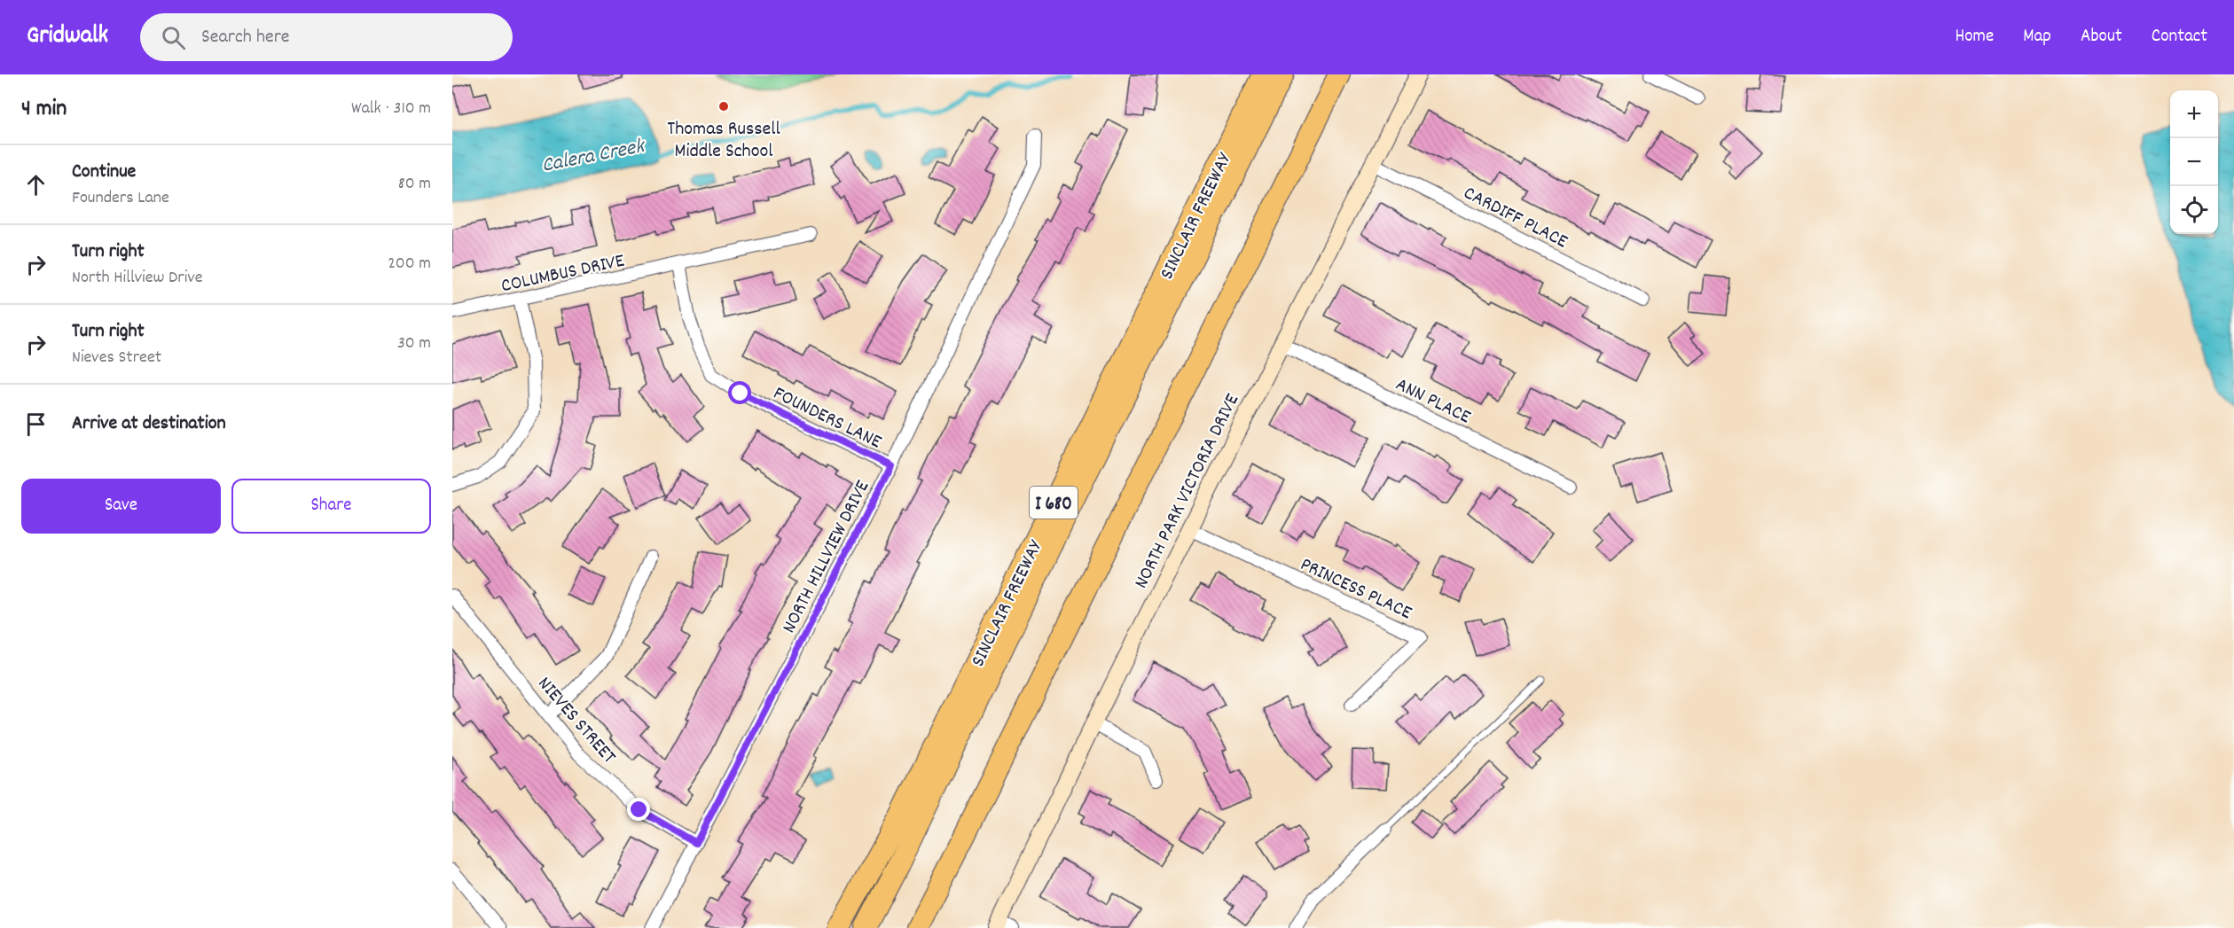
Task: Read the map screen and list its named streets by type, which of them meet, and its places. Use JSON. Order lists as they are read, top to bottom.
{
  "streets": {
    "highway": ["SINCLAIR FREEWAY", "I 680"],
    "street": [
      "CARDIFF PLACE",
      "COLUMBUS DRIVE",
      "ANN PLACE",
      "FOUNDERS LANE",
      "NORTH PARK VICTORIA DRIVE",
      "NORTH HILLVIEW DRIVE",
      "PRINCESS PLACE",
      "NIEVES STREET"
    ]
  },
  "crossings": [
    ["CARDIFF PLACE", "NORTH PARK VICTORIA DRIVE"],
    ["COLUMBUS DRIVE", "FOUNDERS LANE"],
    ["ANN PLACE", "NORTH PARK VICTORIA DRIVE"],
    ["FOUNDERS LANE", "NORTH HILLVIEW DRIVE"],
    ["NORTH PARK VICTORIA DRIVE", "PRINCESS PLACE"],
    ["NORTH HILLVIEW DRIVE", "NIEVES STREET"]
  ],
  "water": ["Calera Creek"],
  "places": ["Thomas Russell Middle School"],
  "page": {
    "header": "Gridwalk",
    "search": "Search here",
    "nav": [
      "Home",
      "Map",
      "About",
      "Contact"
    ],
    "heading": ["4 min", "Walk · 310 m"],
    "map_buttons": ["+", "−"],
    "list": [
      ["Continue", "Founders Lane", "80 m"],
      ["Turn right", "North Hillview Drive", "200 m"],
      ["Turn right", "Nieves Street", "30 m"],
      "Arrive at destination"
    ],
    "buttons": ["Save", "Share"]
  }
}
